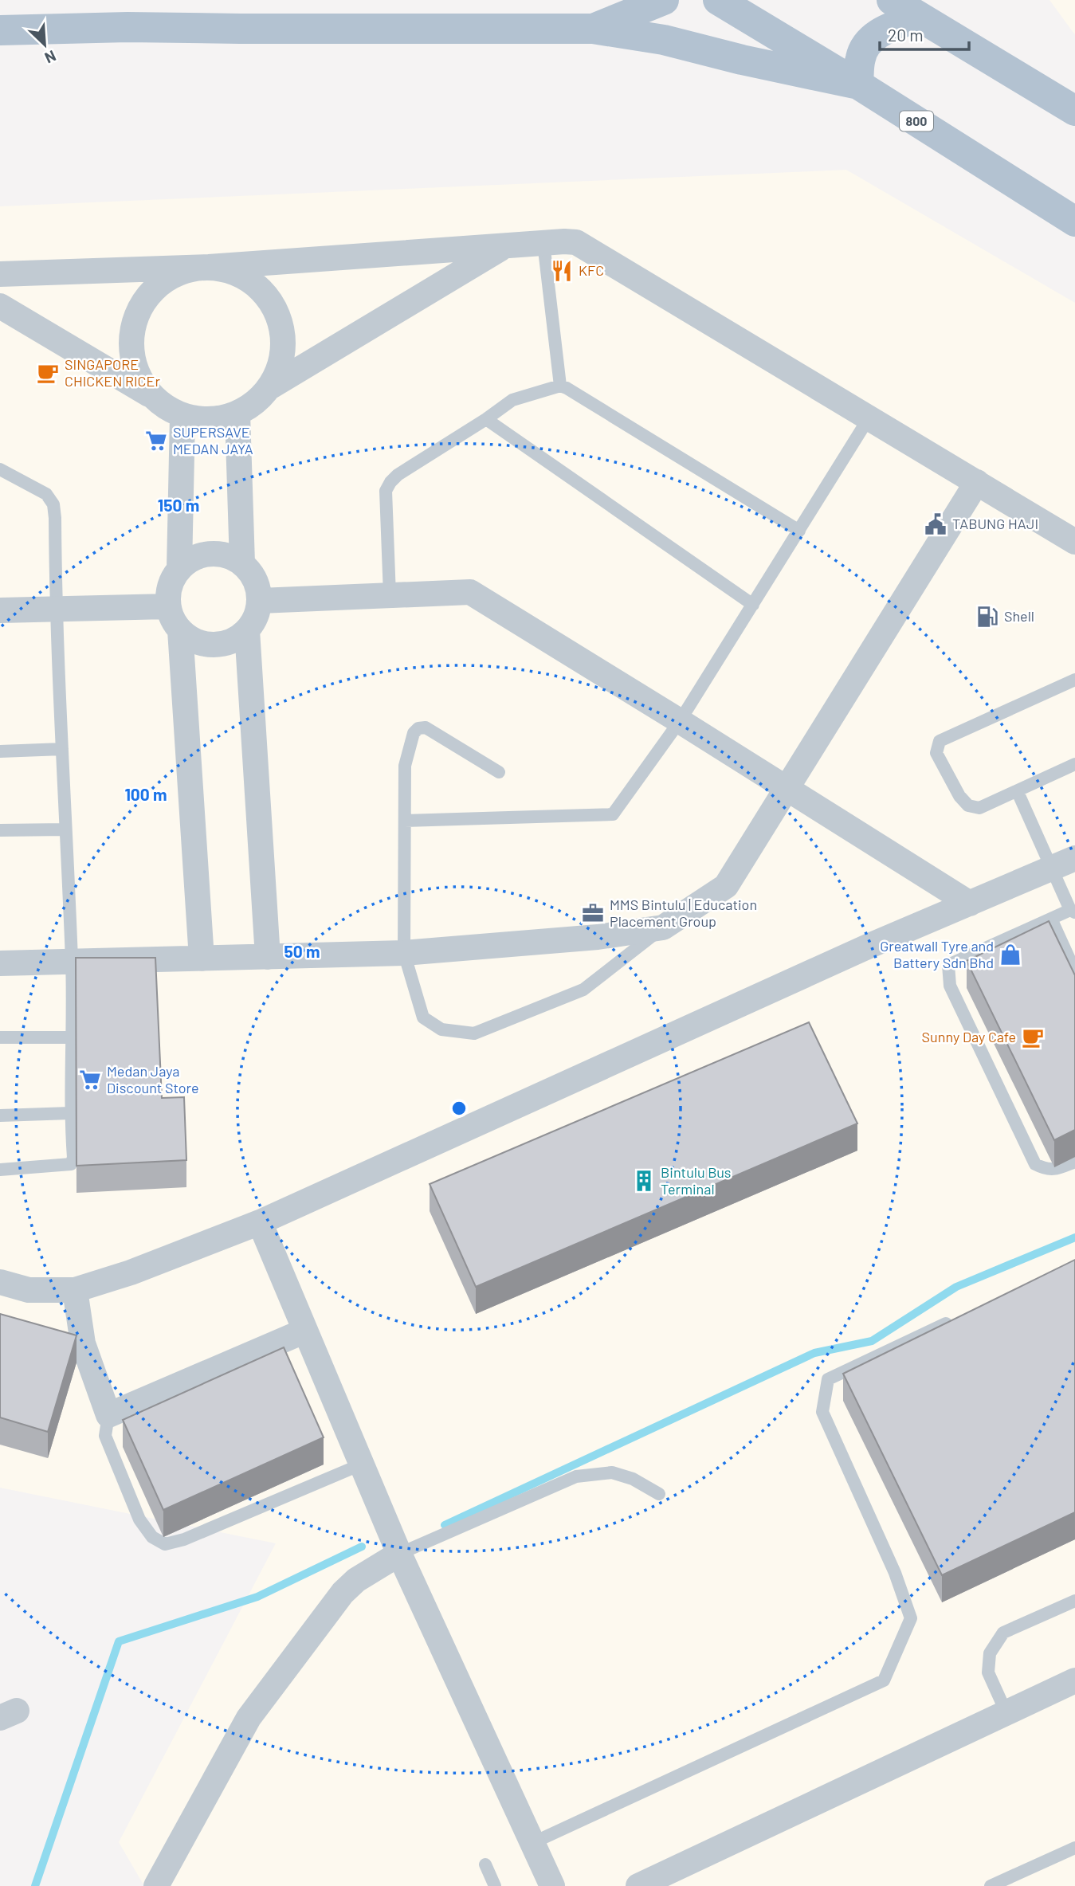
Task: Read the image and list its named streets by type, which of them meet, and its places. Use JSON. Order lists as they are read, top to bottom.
{
  "streets": {
    "main road": ["800"]
  },
  "places": {
    "restaurant": ["KFC"],
    "cafe": ["SINGAPORE CHICKEN RICEr", "Sunny Day Cafe"],
    "supermarket": ["SUPERSAVE MEDAN JAYA", "Medan Jaya Discount Store"],
    "public building": ["TABUNG HAJI"],
    "fuel station": ["Shell"],
    "office": ["MMS Bintulu | Education Placement Group"],
    "shop": ["Greatwall Tyre and Battery Sdn Bhd"],
    "building": ["Bintulu Bus Terminal"]
  },
  "scale_bar": "20 m",
  "north": "bottom right",
  "rings": ["150 m", "100 m", "50 m"]
}
